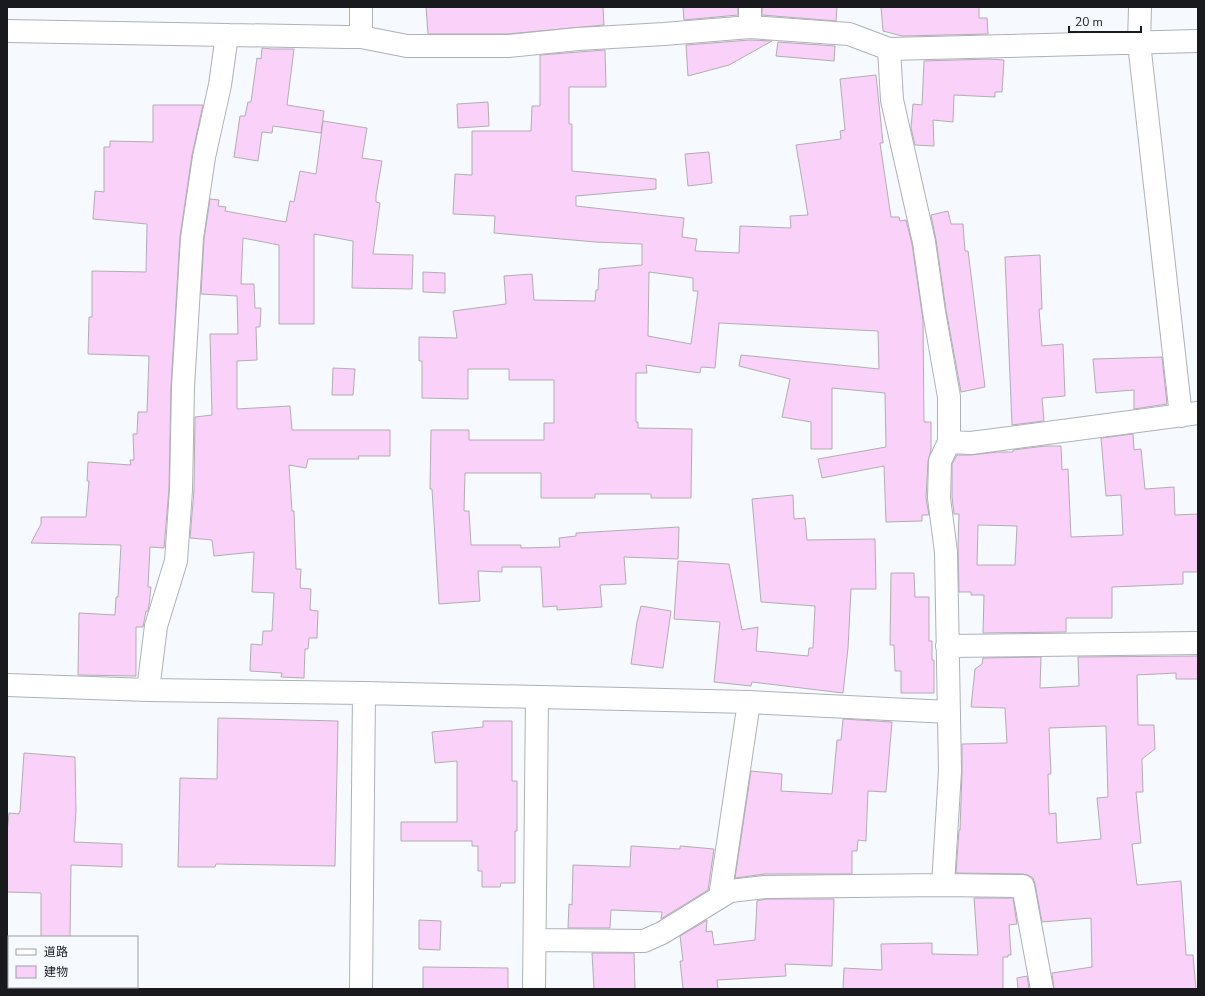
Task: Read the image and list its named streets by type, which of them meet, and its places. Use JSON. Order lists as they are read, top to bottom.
{
  "legend": ["道路", "建物"],
  "scale_bar": "20 m"
}
